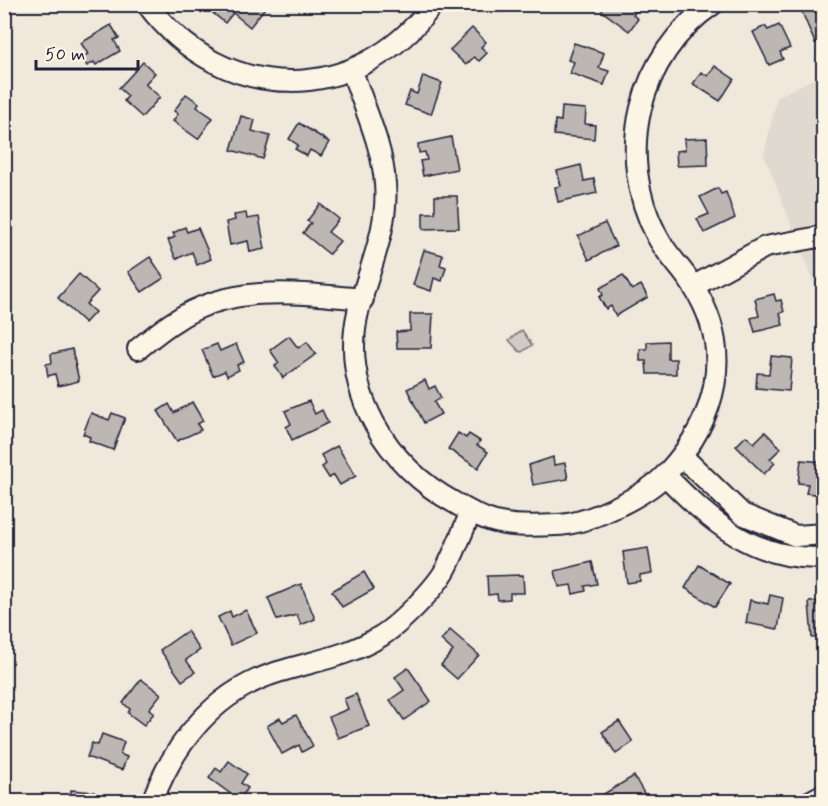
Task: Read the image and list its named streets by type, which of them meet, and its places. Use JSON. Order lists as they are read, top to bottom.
{
  "scale_bar": "50 m"
}
